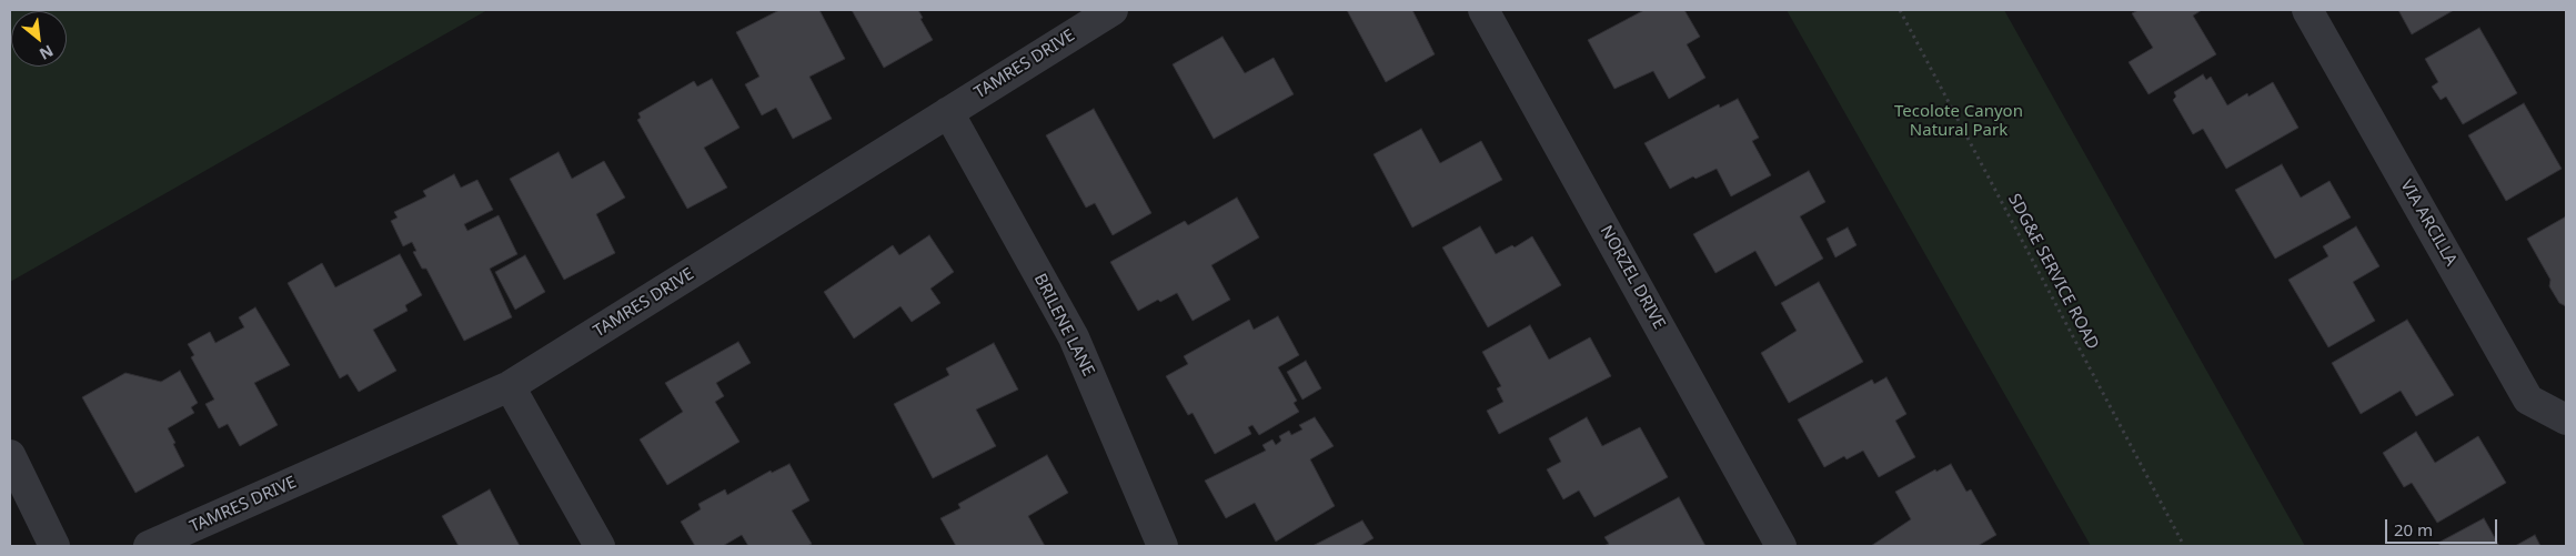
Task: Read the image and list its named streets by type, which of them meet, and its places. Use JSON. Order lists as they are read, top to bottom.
{
  "streets": {
    "street": [
      "TAMRES DRIVE",
      "VIA ARCILLA",
      "NORZEL DRIVE",
      "BRILENE LANE"
    ],
    "path": ["SDG&E SERVICE ROAD"]
  },
  "crossings": [
    ["TAMRES DRIVE", "BRILENE LANE"]
  ],
  "parks": ["Tecolote Canyon Natural Park"],
  "scale_bar": "20 m",
  "north": "bottom right"
}
